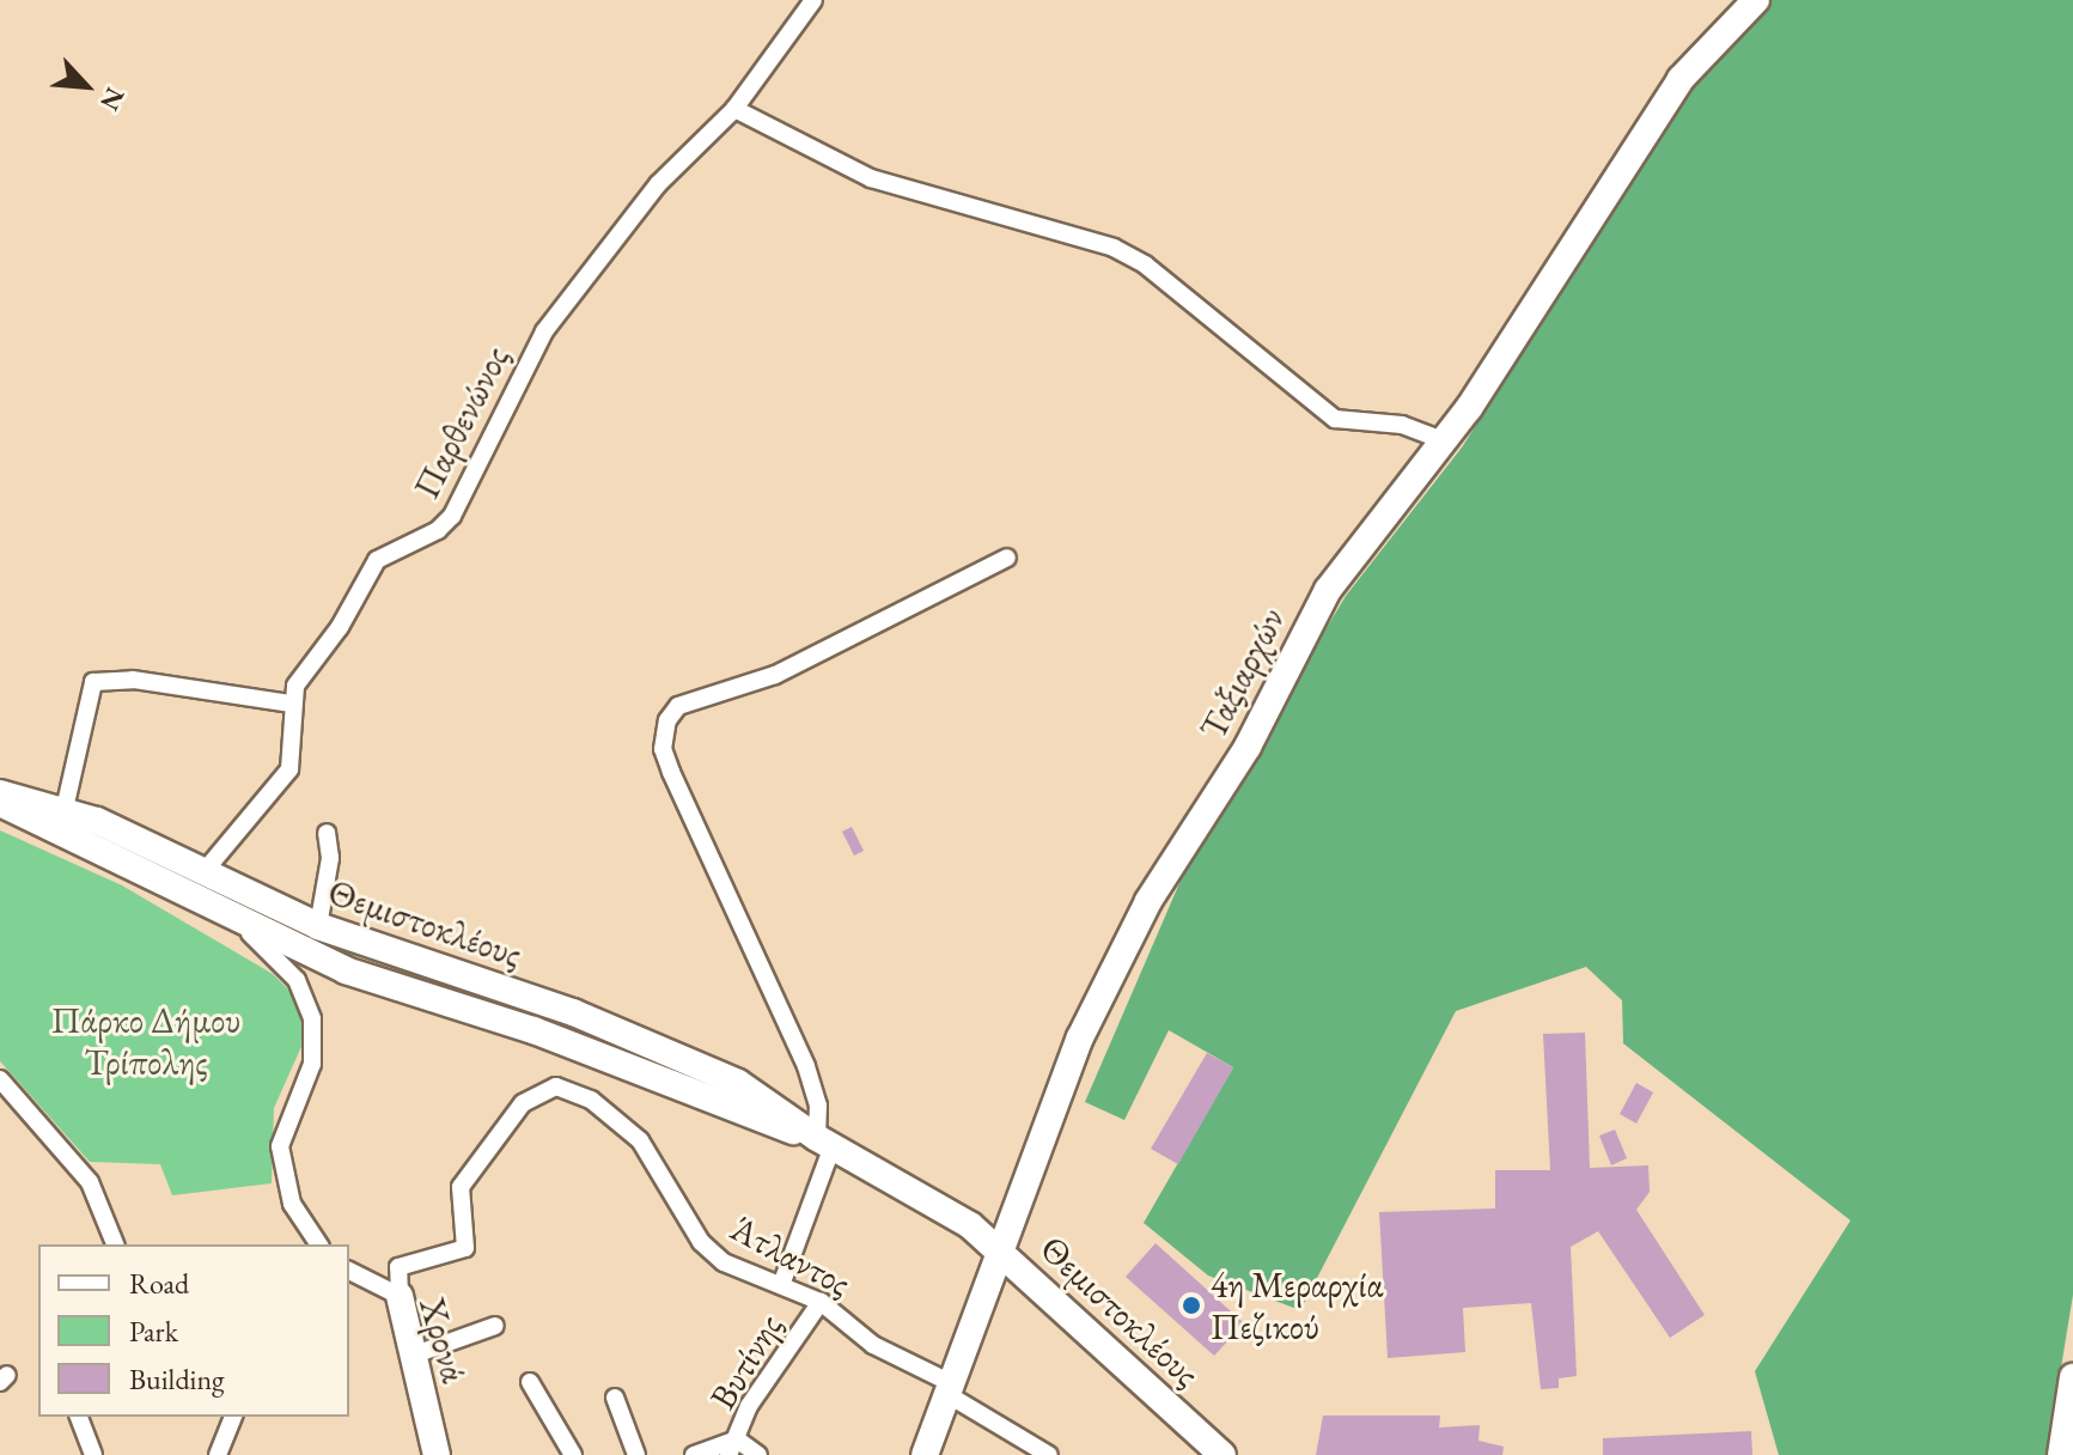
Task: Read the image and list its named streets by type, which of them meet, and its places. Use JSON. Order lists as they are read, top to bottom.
{
  "streets": {
    "street": [
      "Παρθενώνος",
      "Ταξιαρχών",
      "Θεμιστοκλέους",
      "Άτλαντος",
      "Χρονά",
      "Βυτίνης"
    ]
  },
  "crossings": [
    ["Παρθενώνος", "Θεμιστοκλέους"],
    ["Ταξιαρχών", "Θεμιστοκλέους"],
    ["Ταξιαρχών", "Άτλαντος"],
    ["Άτλαντος", "Χρονά"],
    ["Άτλαντος", "Βυτίνης"]
  ],
  "parks": ["Πάρκο Δήμου Τρίπολης"],
  "places": ["4η Μεραρχία Πεζικού"],
  "legend": ["Road", "Park", "Building"],
  "north": "bottom right"
}
